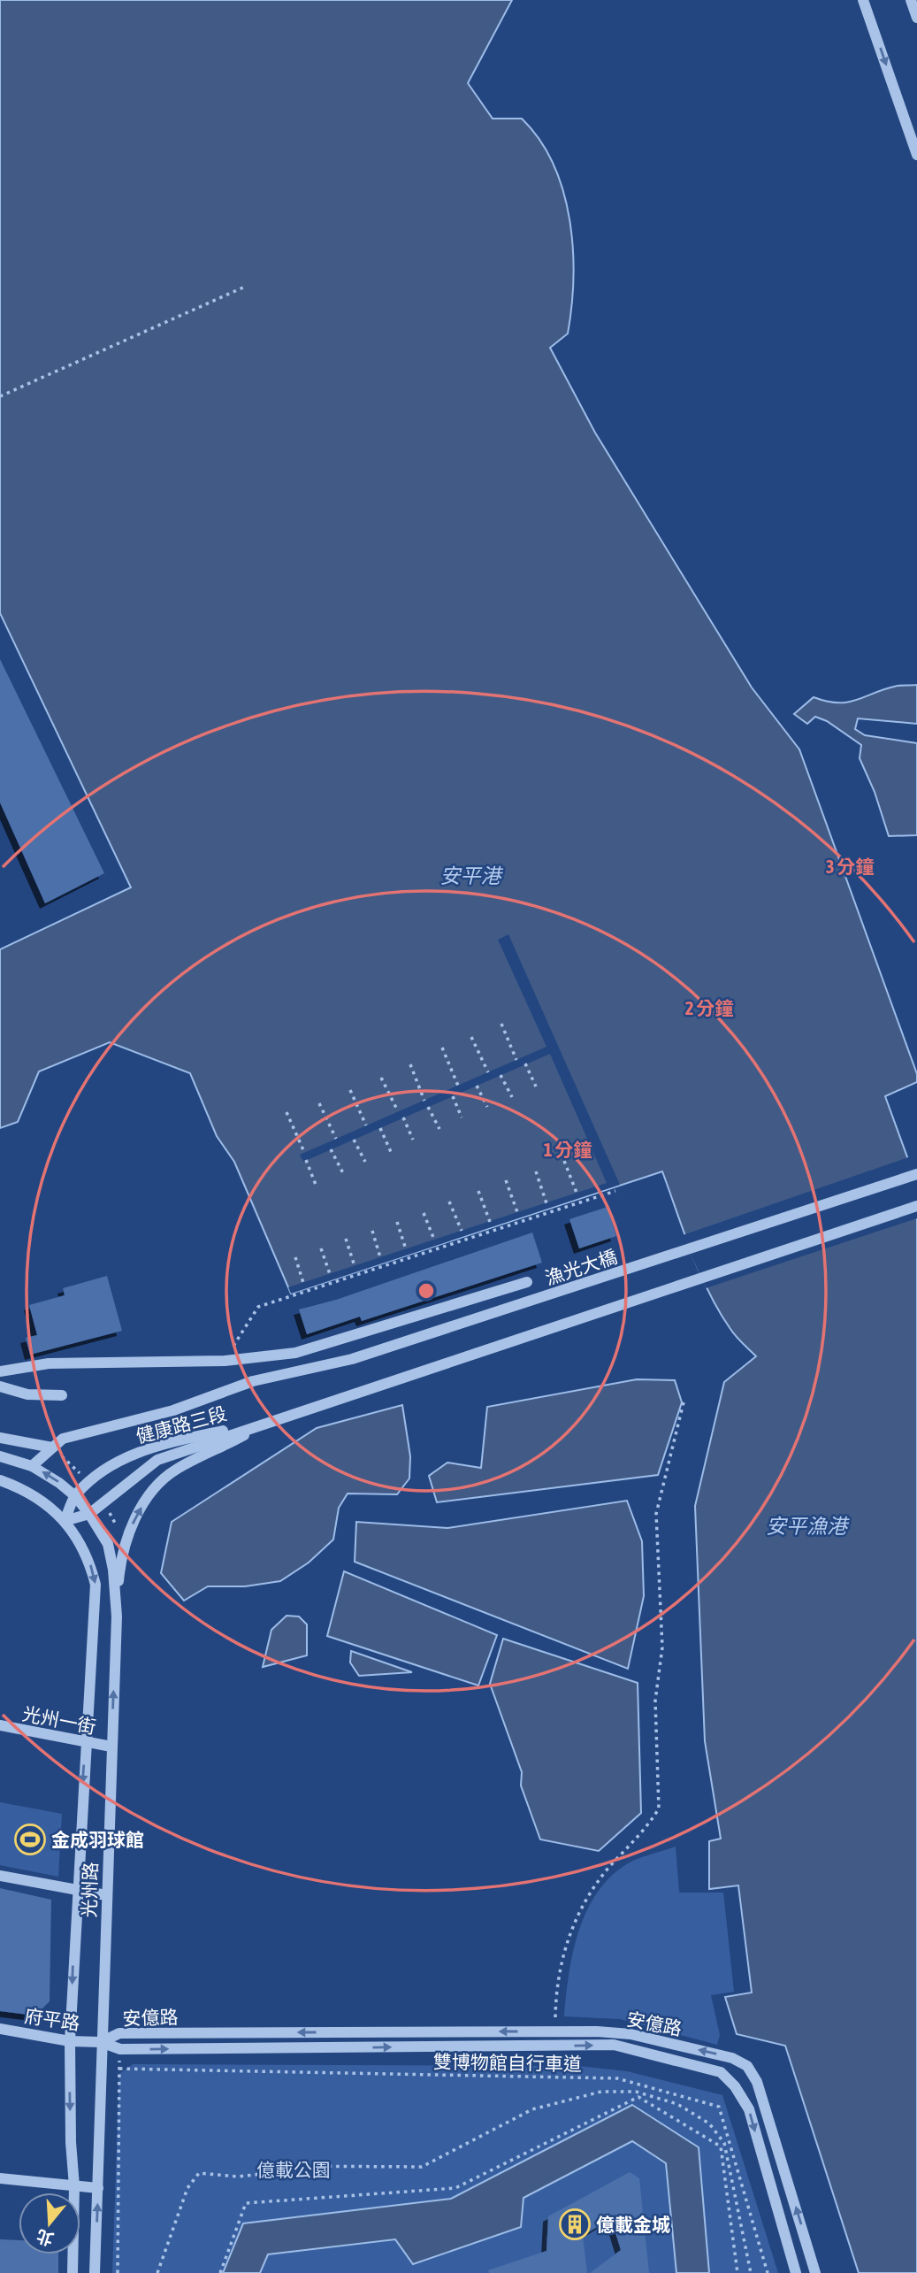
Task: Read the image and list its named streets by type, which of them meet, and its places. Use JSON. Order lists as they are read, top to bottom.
{
  "streets": {
    "street": [
      "漁光大橋",
      "健康路三段",
      "光州一街",
      "光州路",
      "安億路",
      "府平路"
    ],
    "path": ["雙博物館自行車道"]
  },
  "crossings": [
    ["健康路三段", "光州路"],
    ["光州一街", "光州路"],
    ["光州路", "安億路"],
    ["光州路", "府平路"],
    ["安億路", "府平路"]
  ],
  "water": ["安平港", "安平漁港"],
  "parks": ["億載公園"],
  "places": {
    "sports": ["金成羽球館"],
    "building": ["億載金城"]
  },
  "north": "bottom",
  "rings": ["3 分鐘", "2 分鐘", "1 分鐘"]
}
